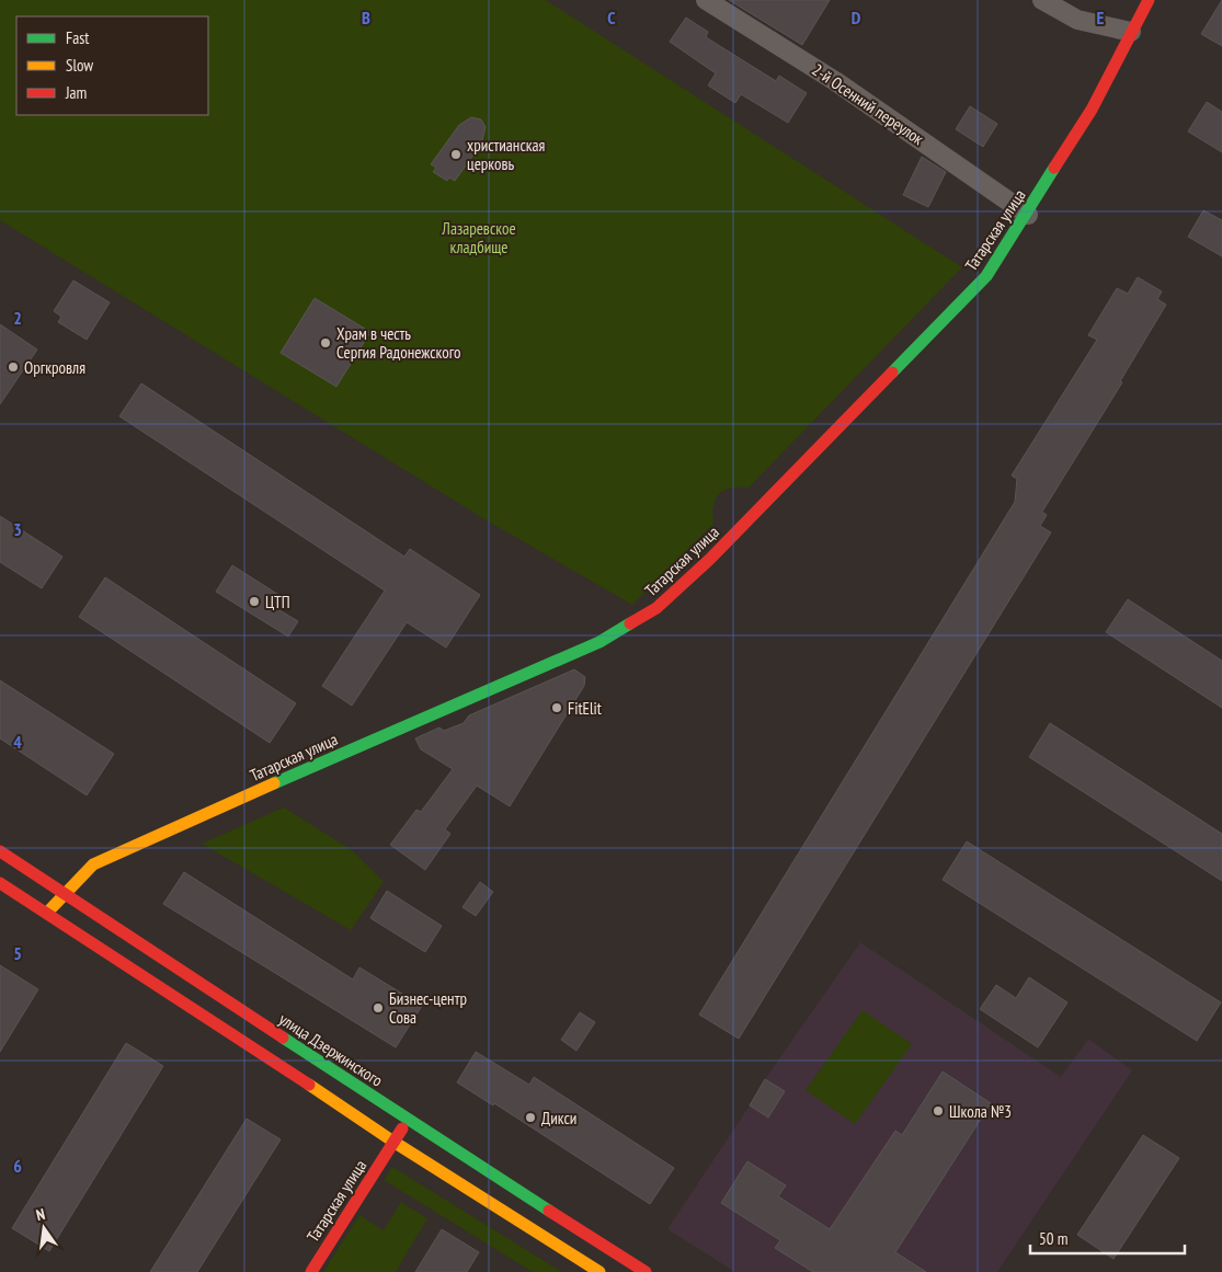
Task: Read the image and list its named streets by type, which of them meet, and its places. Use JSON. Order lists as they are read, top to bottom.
{
  "streets": {
    "street": ["2-й Осенний переулок", "Татарская улица", "улица Дзержинского"]
  },
  "crossings": [
    ["2-й Осенний переулок", "Татарская улица"],
    ["Татарская улица", "улица Дзержинского"]
  ],
  "parks": ["Лазаревское кладбище"],
  "places": [
    "христианская церковь",
    "Храм в честь Сергия Радонежского",
    "Оргкровля",
    "ЦТП",
    "FitElit",
    "Бизнес-центр Сова",
    "Школа №3",
    "Дикси"
  ],
  "legend": ["Fast", "Slow", "Jam"],
  "scale_bar": "50 m",
  "north": "top",
  "grid": {
    "columns": [
      "B",
      "C",
      "D",
      "E"
    ],
    "rows": [
      "2",
      "3",
      "4",
      "5",
      "6"
    ]
  }
}
